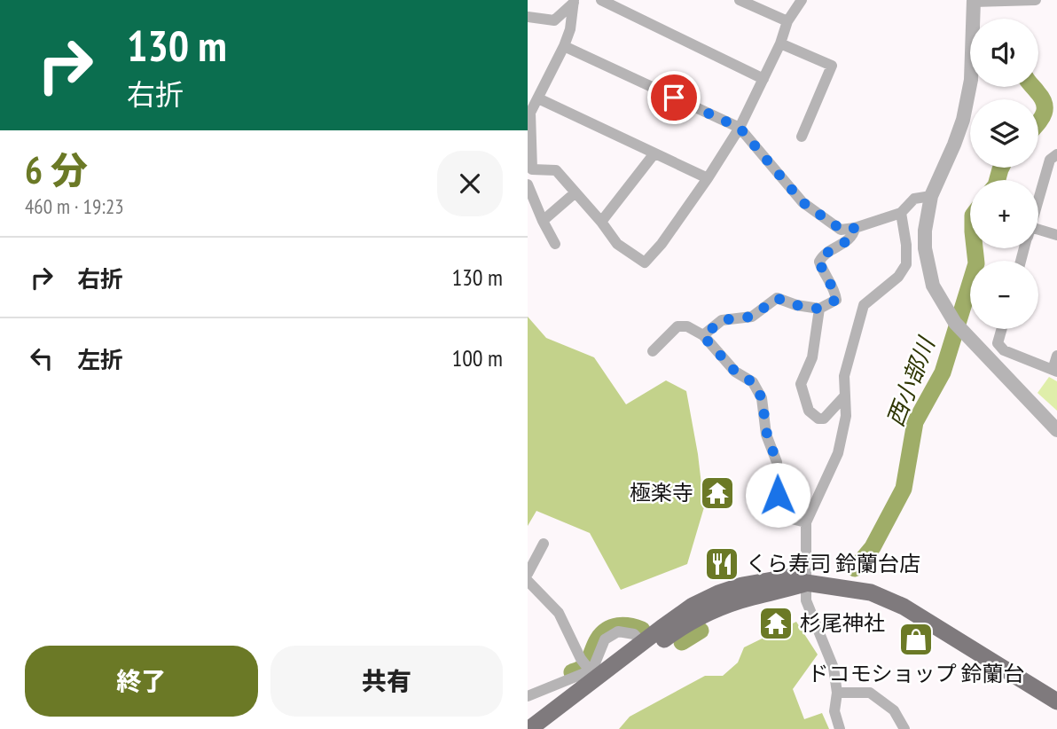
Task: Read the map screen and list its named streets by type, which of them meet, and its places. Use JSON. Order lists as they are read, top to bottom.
{
  "water": ["西小部川"],
  "places": {
    "temple": ["極楽寺", "杉尾神社"],
    "restaurant": ["くら寿司 鈴蘭台店"],
    "shop": ["ドコモショップ 鈴蘭台"]
  },
  "page": {
    "turn": ["130 m", "右折"],
    "map_buttons": ["+", "−"],
    "heading": ["6 分", "460 m · 19:23"],
    "list": [
      {
        "name": "右折",
        "value": "130 m"
      },
      {
        "name": "左折",
        "value": "100 m"
      }
    ],
    "buttons": ["終了", "共有"]
  }
}
